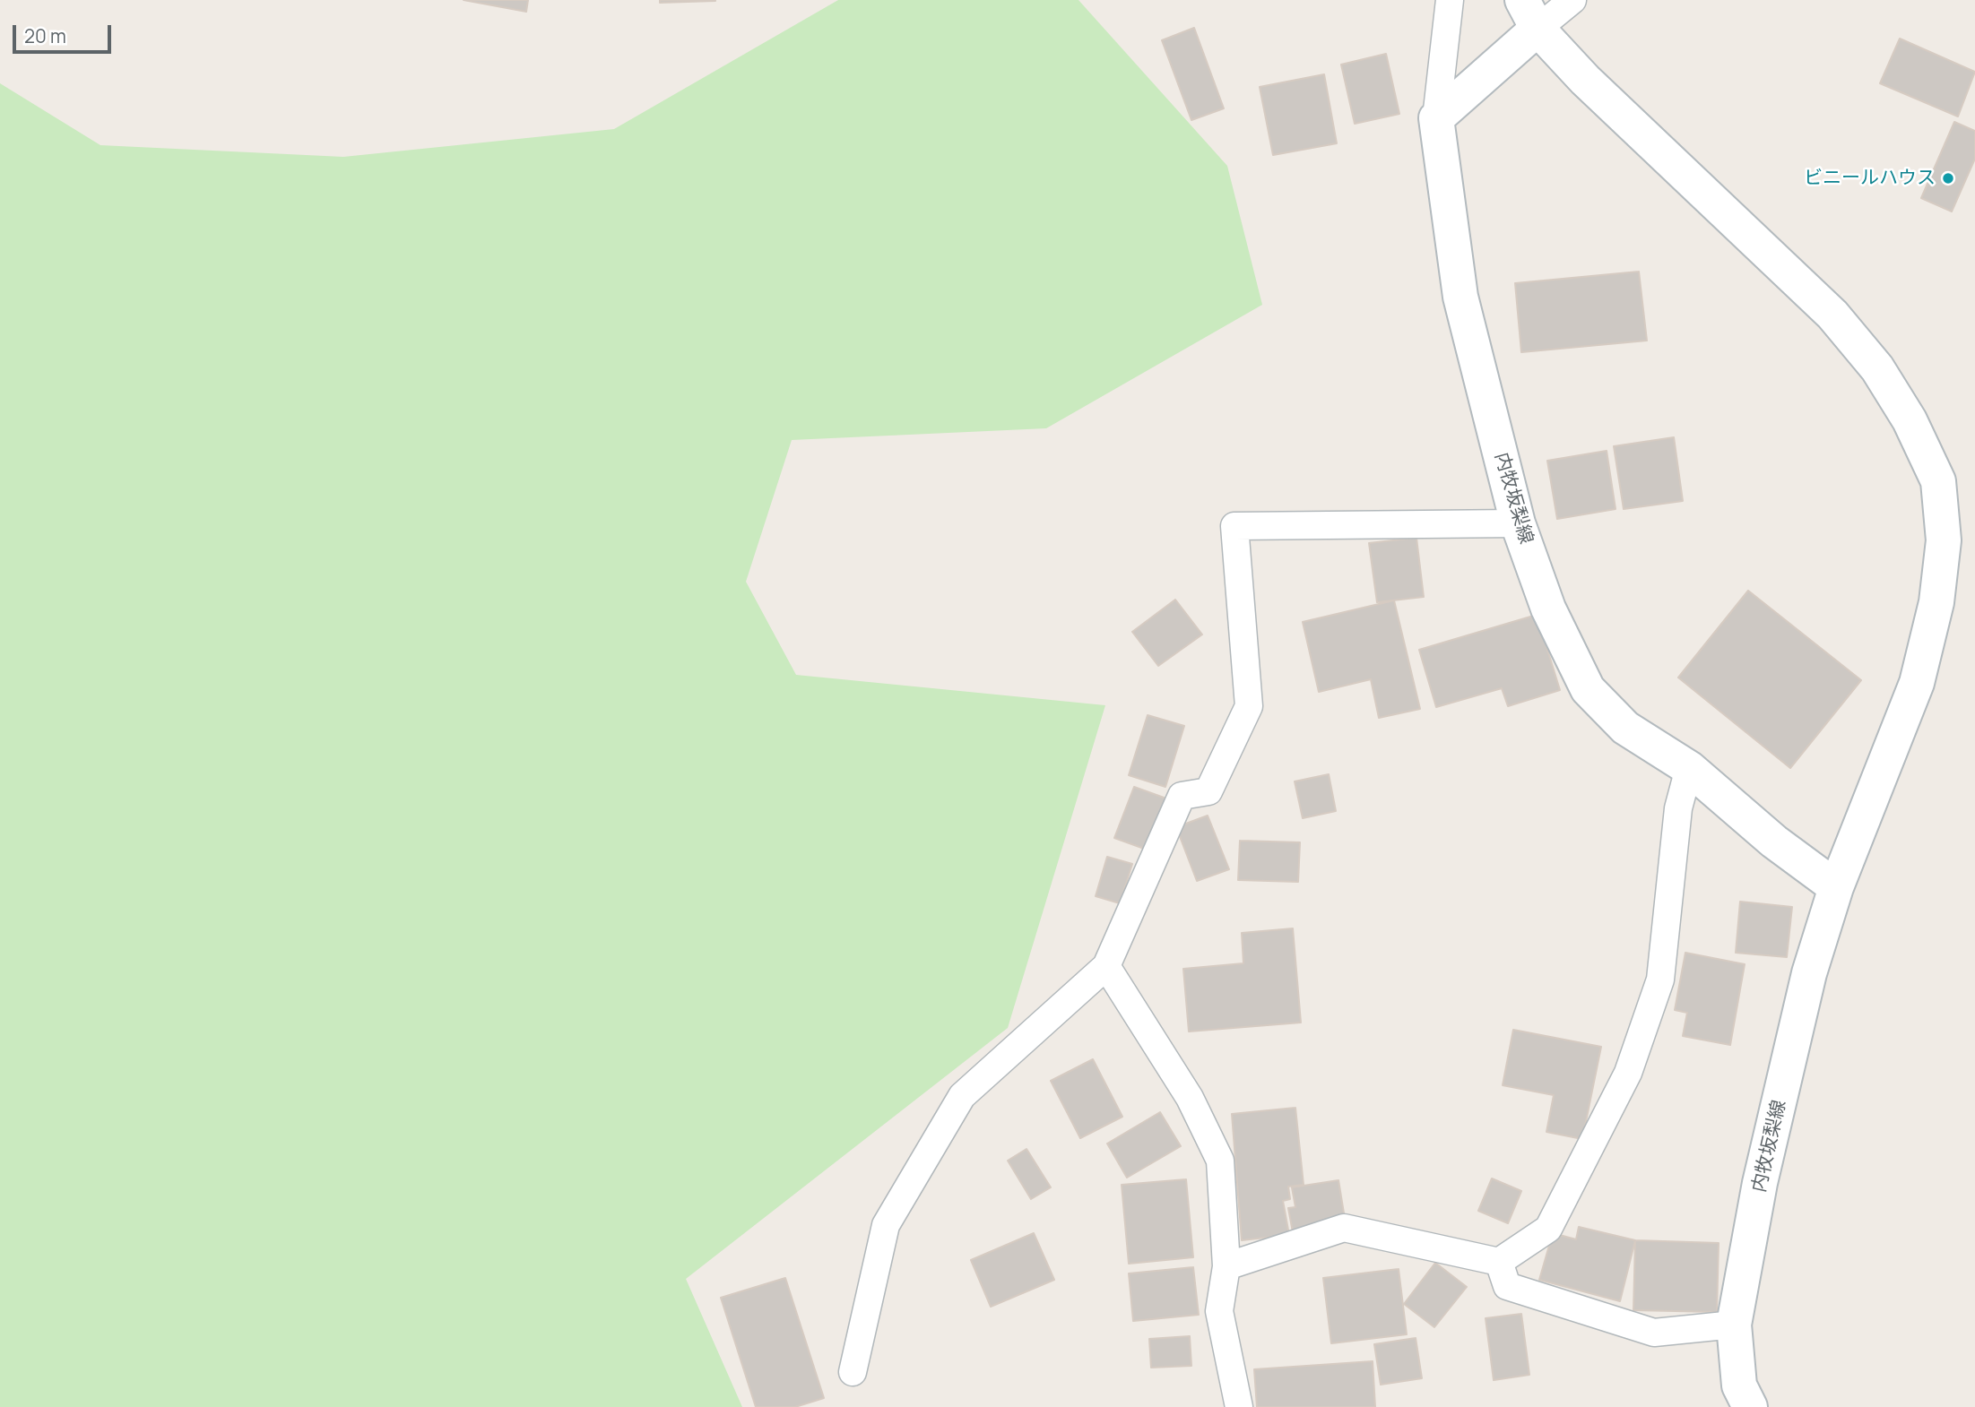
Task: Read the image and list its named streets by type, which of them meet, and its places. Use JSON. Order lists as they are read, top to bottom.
{
  "streets": {
    "main road": ["内牧坂梨線"]
  },
  "places": ["ビニールハウス"],
  "scale_bar": "20 m"
}
